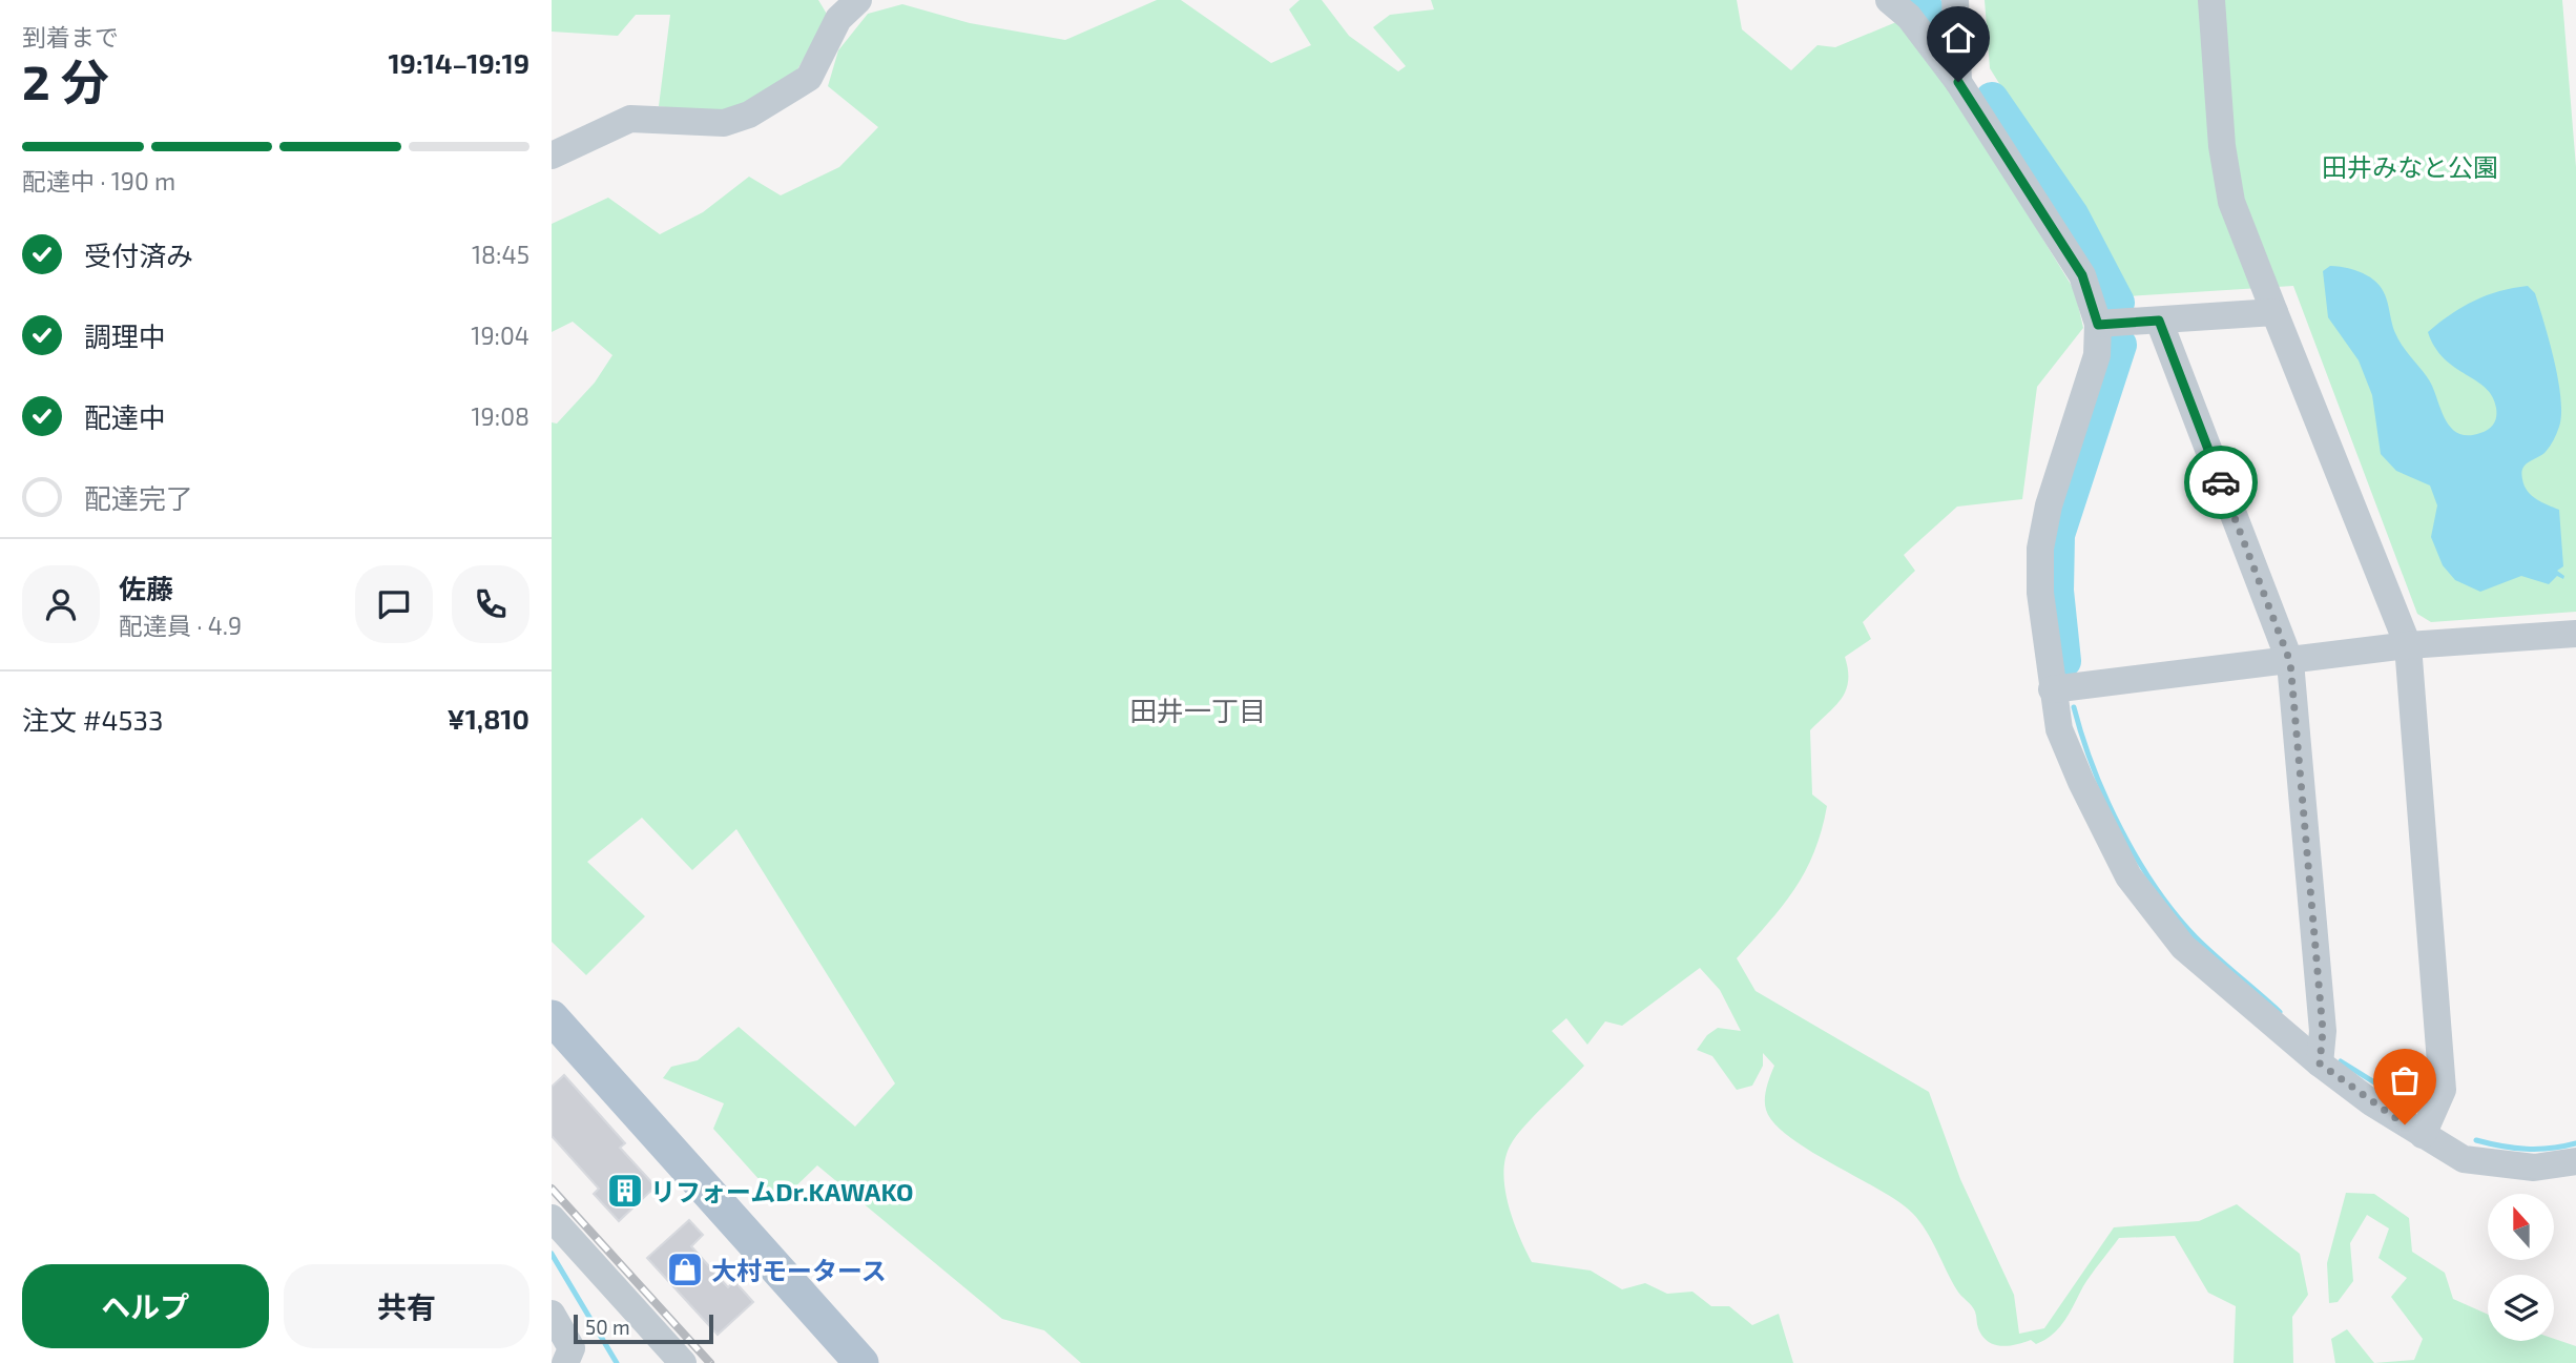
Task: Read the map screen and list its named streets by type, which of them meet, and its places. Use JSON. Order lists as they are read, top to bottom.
{
  "districts": ["田井一丁目"],
  "parks": ["田井みなと公園"],
  "places": {
    "building": ["リフォームDr.KAWAKO"],
    "shop": ["大村モータース"]
  },
  "scale_bar": "50 m",
  "north": "top",
  "page": {
    "heading": ["2 分", "到着まで", "19:14–19:19"],
    "panel": [
      "佐藤",
      "配達員 · 4.9",
      "注文 #4533",
      "¥1,810"
    ],
    "bar": "配達中 · 190 m",
    "list": [
      ["受付済み", "18:45"],
      ["調理中", "19:04"],
      ["配達中", "19:08"],
      "配達完了"
    ],
    "buttons": ["ヘルプ", "共有"],
    "scale": "50 m"
  }
}
